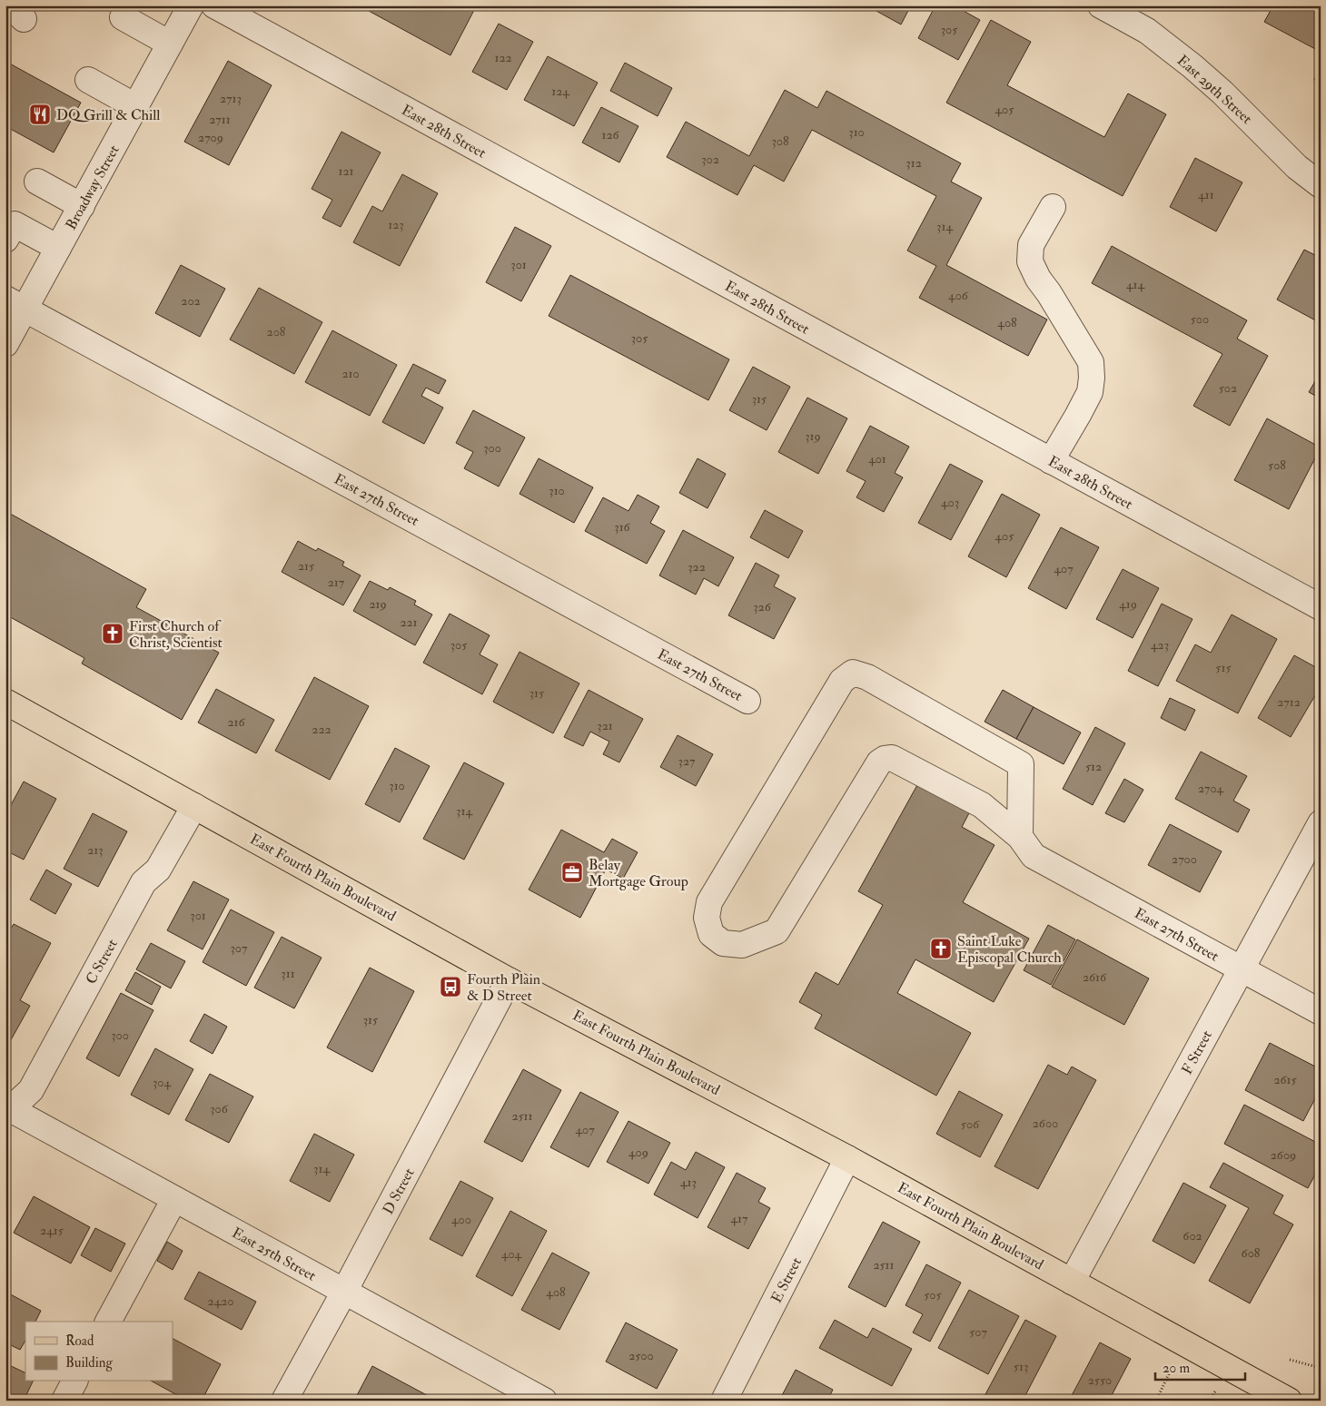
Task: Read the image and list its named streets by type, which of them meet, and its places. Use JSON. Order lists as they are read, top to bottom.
{
  "streets": {
    "main road": ["East Fourth Plain Boulevard"],
    "street": [
      "East 29th Street",
      "East 28th Street",
      "Broadway Street",
      "East 27th Street",
      "C Street",
      "F Street",
      "D Street",
      "East 25th Street",
      "E Street"
    ]
  },
  "crossings": [
    ["Broadway Street", "East 27th Street"],
    ["East 27th Street", "F Street"],
    ["East Fourth Plain Boulevard", "C Street"],
    ["East Fourth Plain Boulevard", "F Street"],
    ["East Fourth Plain Boulevard", "D Street"],
    ["East Fourth Plain Boulevard", "E Street"],
    ["C Street", "East 25th Street"],
    ["D Street", "East 25th Street"]
  ],
  "places": {
    "restaurant": ["DQ Grill & Chill"],
    "church": ["First Church of Christ, Scientist", "Saint Luke Episcopal Church"],
    "office": ["Belay Mortgage Group"],
    "bus stop": ["Fourth Plain & D Street"]
  },
  "house_numbers": [
    "305",
    "122",
    "124",
    "2713",
    "405",
    "2711",
    "310",
    "126",
    "2709",
    "308",
    "302",
    "312",
    "121",
    "411",
    "123",
    "314",
    "301",
    "414",
    "406",
    "202",
    "500",
    "408",
    "208",
    "305",
    "210",
    "502",
    "315",
    "319",
    "300",
    "401",
    "508",
    "310",
    "403",
    "316",
    "405",
    "215",
    "322",
    "407",
    "217",
    "219",
    "419",
    "326",
    "221",
    "305",
    "423",
    "515",
    "315",
    "2712",
    "216",
    "321",
    "222",
    "327",
    "512",
    "310",
    "2704",
    "314",
    "213",
    "2700",
    "301",
    "307",
    "311",
    "2616",
    "315",
    "300",
    "2615",
    "304",
    "306",
    "2511",
    "2600",
    "506",
    "407",
    "409",
    "2609",
    "314",
    "413",
    "417",
    "400",
    "2415",
    "602",
    "608",
    "404",
    "2511",
    "408",
    "505",
    "2420",
    "507",
    "2500",
    "513",
    "2550"
  ],
  "legend": ["Road", "Building"],
  "scale_bar": "20 m"
}
